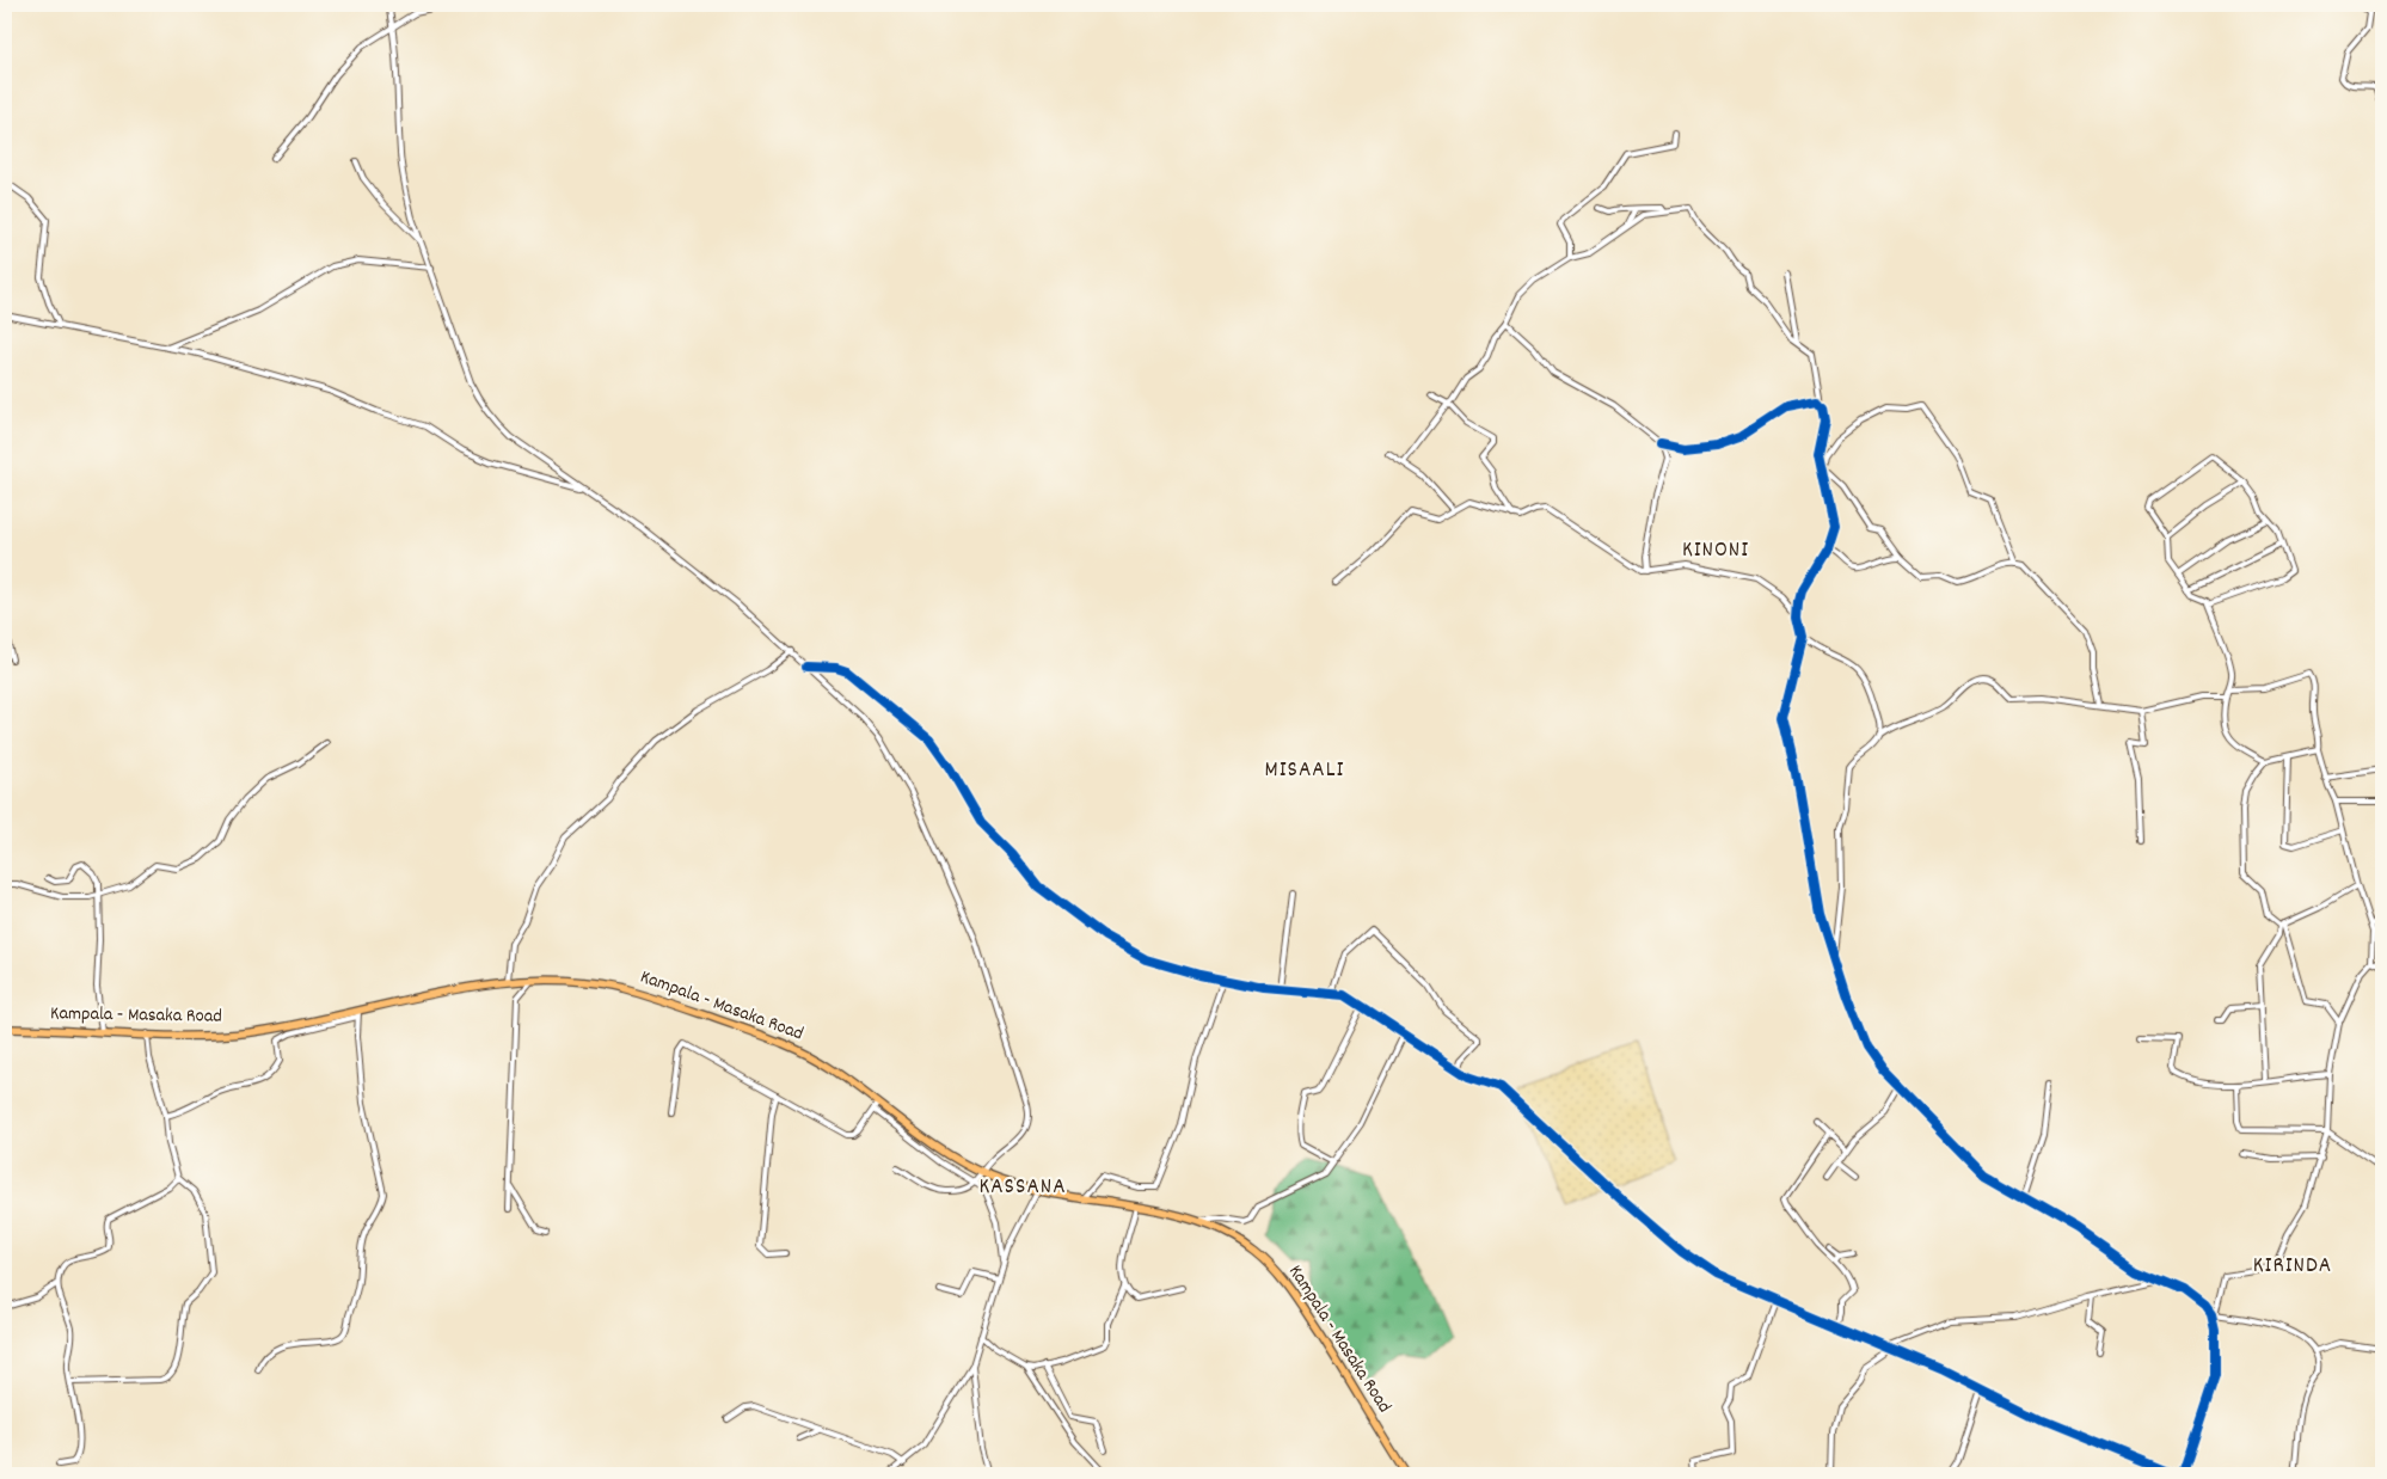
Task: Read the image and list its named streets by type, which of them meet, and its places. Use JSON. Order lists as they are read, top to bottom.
{
  "streets": {
    "main road": ["Kampala - Masaka Road"]
  },
  "districts": [
    "KINONI",
    "MISAALI",
    "KASSANA",
    "KIRINDA"
  ]
}
